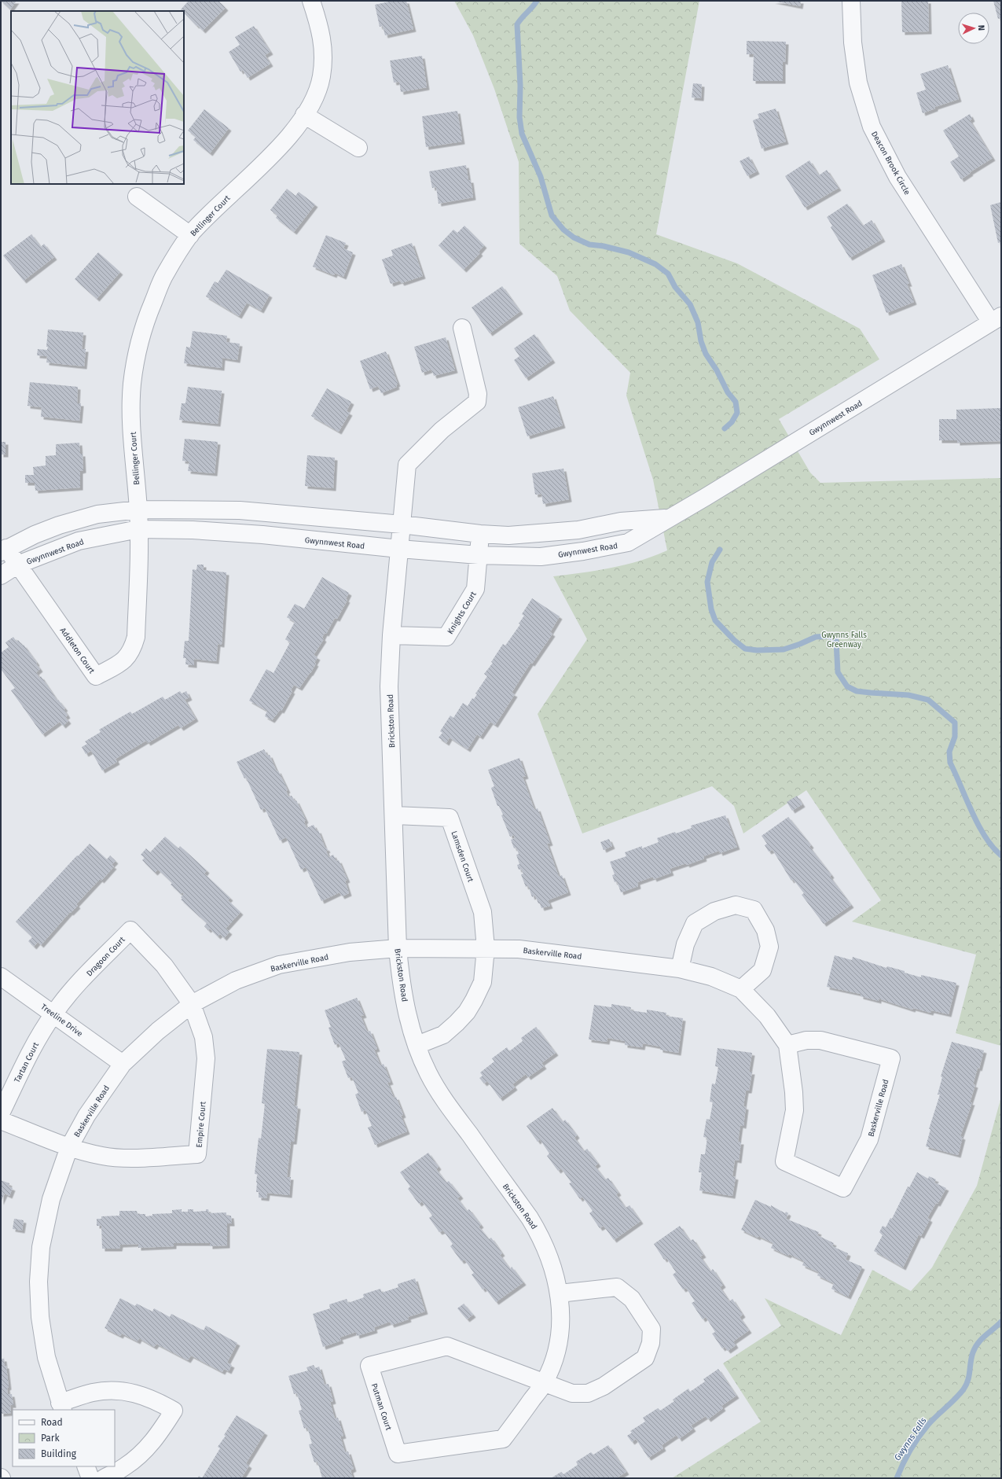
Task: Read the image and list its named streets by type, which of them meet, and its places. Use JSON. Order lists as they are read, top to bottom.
{
  "streets": {
    "street": [
      "Deacon Brook Circle",
      "Bellinger Court",
      "Gwynnwest Road",
      "Knights Court",
      "Addleton Court",
      "Brickston Road",
      "Lamsden Court",
      "Baskerville Road",
      "Dragoon Court",
      "Treeline Drive",
      "Tartan Court",
      "Empire Court",
      "Putman Court"
    ]
  },
  "crossings": [
    ["Deacon Brook Circle", "Gwynnwest Road"],
    ["Bellinger Court", "Gwynnwest Road"],
    ["Bellinger Court", "Addleton Court"],
    ["Gwynnwest Road", "Knights Court"],
    ["Gwynnwest Road", "Addleton Court"],
    ["Gwynnwest Road", "Brickston Road"],
    ["Knights Court", "Brickston Road"],
    ["Brickston Road", "Lamsden Court"],
    ["Brickston Road", "Baskerville Road"],
    ["Brickston Road", "Putman Court"],
    ["Lamsden Court", "Baskerville Road"],
    ["Baskerville Road", "Dragoon Court"],
    ["Baskerville Road", "Treeline Drive"],
    ["Baskerville Road", "Empire Court"],
    ["Dragoon Court", "Treeline Drive"],
    ["Dragoon Court", "Tartan Court"],
    ["Dragoon Court", "Empire Court"],
    ["Treeline Drive", "Tartan Court"]
  ],
  "water": ["Gwynns Falls"],
  "parks": ["Gwynns Falls Greenway"],
  "legend": ["Road", "Park", "Building"],
  "north": "right"
}
